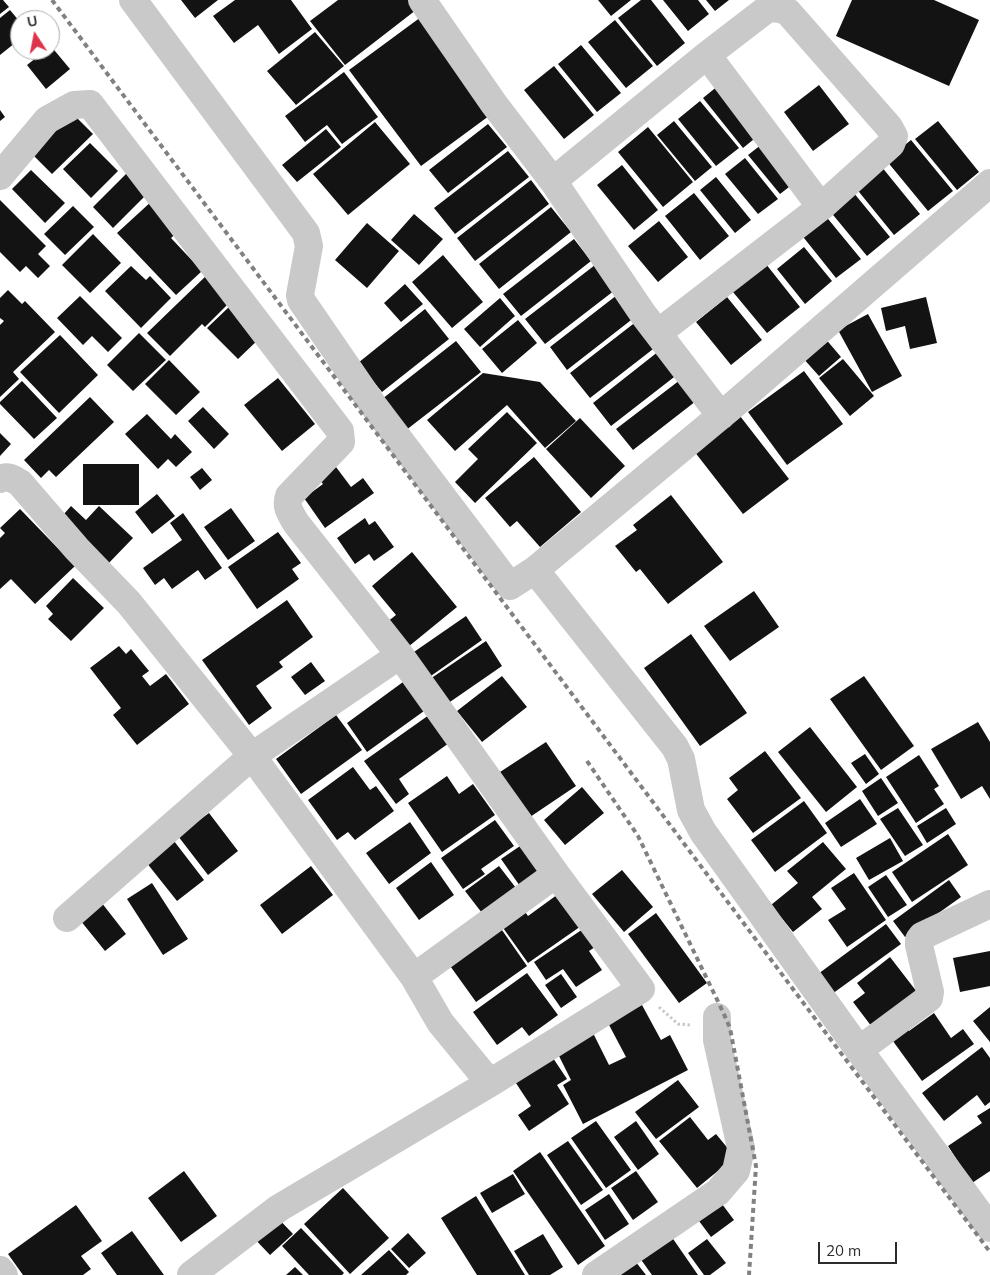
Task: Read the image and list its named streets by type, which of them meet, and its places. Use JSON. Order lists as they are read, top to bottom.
{
  "scale_bar": "20 m",
  "north": "top"
}
